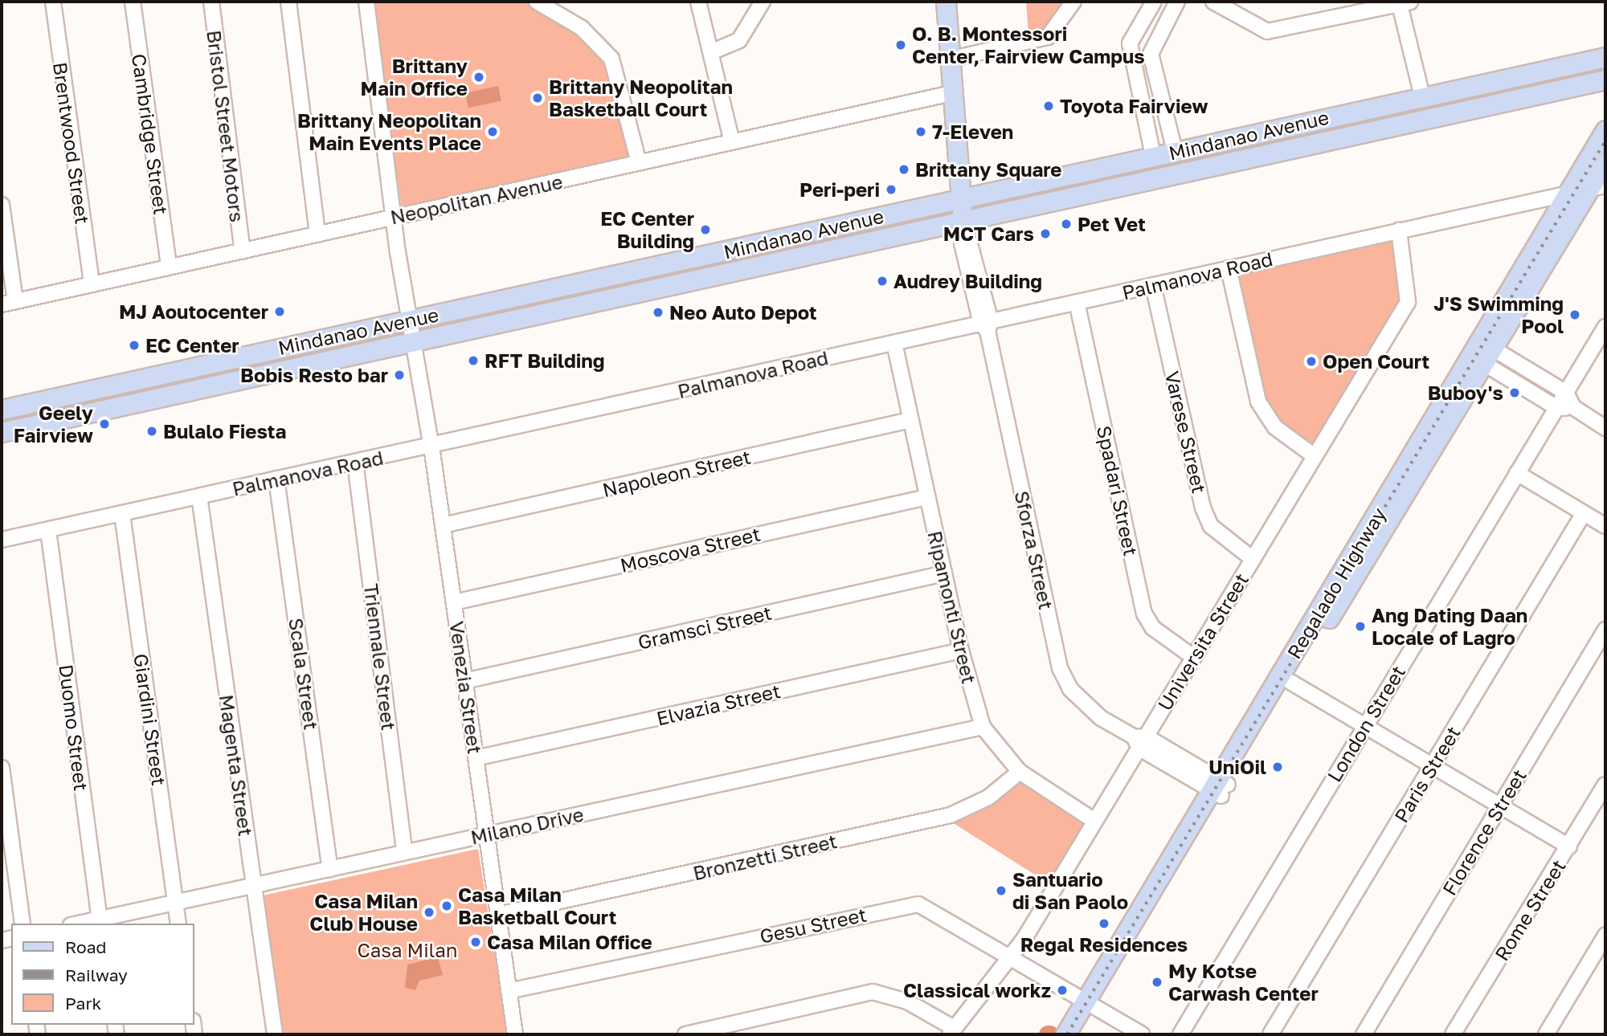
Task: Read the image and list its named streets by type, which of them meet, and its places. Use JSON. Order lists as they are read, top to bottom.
{
  "streets": {
    "main road": ["Mindanao Avenue", "Regalado Highway"],
    "street": [
      "Bristol Street Motors",
      "Cambridge Street",
      "Brentwood Street",
      "Neopolitan Avenue",
      "Palmanova Road",
      "Varese Street",
      "Napoleon Street",
      "Spadari Street",
      "Moscova Street",
      "Sforza Street",
      "Ripamonti Street",
      "Gramsci Street",
      "Universita Street",
      "Triennale Street",
      "Scala Street",
      "Venezia Street",
      "Elvazia Street",
      "Giardini Street",
      "London Street",
      "Duomo Street",
      "Magenta Street",
      "Paris Street",
      "Milano Drive",
      "Florence Street",
      "Bronzetti Street",
      "Rome Street",
      "Gesu Street"
    ]
  },
  "crossings": [
    ["Bristol Street Motors", "Neopolitan Avenue"],
    ["Cambridge Street", "Neopolitan Avenue"],
    ["Mindanao Avenue", "Sforza Street"],
    ["Mindanao Avenue", "Venezia Street"],
    ["Brentwood Street", "Neopolitan Avenue"],
    ["Neopolitan Avenue", "Venezia Street"],
    ["Palmanova Road", "Varese Street"],
    ["Palmanova Road", "Spadari Street"],
    ["Palmanova Road", "Sforza Street"],
    ["Palmanova Road", "Regalado Highway"],
    ["Palmanova Road", "Ripamonti Street"],
    ["Palmanova Road", "Universita Street"],
    ["Palmanova Road", "Triennale Street"],
    ["Palmanova Road", "Scala Street"],
    ["Palmanova Road", "Venezia Street"],
    ["Palmanova Road", "Giardini Street"],
    ["Palmanova Road", "Duomo Street"],
    ["Palmanova Road", "Magenta Street"],
    ["Varese Street", "Universita Street"],
    ["Napoleon Street", "Ripamonti Street"],
    ["Napoleon Street", "Venezia Street"],
    ["Spadari Street", "Universita Street"],
    ["Moscova Street", "Ripamonti Street"],
    ["Moscova Street", "Venezia Street"],
    ["Sforza Street", "Regalado Highway"],
    ["Sforza Street", "Universita Street"],
    ["Regalado Highway", "Gesu Street"],
    ["Ripamonti Street", "Gramsci Street"],
    ["Ripamonti Street", "Universita Street"],
    ["Ripamonti Street", "Elvazia Street"],
    ["Ripamonti Street", "Milano Drive"],
    ["Ripamonti Street", "Bronzetti Street"],
    ["Gramsci Street", "Venezia Street"],
    ["Universita Street", "Gesu Street"],
    ["Triennale Street", "Milano Drive"],
    ["Scala Street", "Milano Drive"],
    ["Venezia Street", "Elvazia Street"],
    ["Venezia Street", "Milano Drive"],
    ["Venezia Street", "Bronzetti Street"],
    ["Venezia Street", "Gesu Street"],
    ["Giardini Street", "Milano Drive"],
    ["Duomo Street", "Milano Drive"],
    ["Magenta Street", "Milano Drive"]
  ],
  "parks": ["Casa Milan"],
  "places": [
    "O. B. Montessori Center, Fairview Campus",
    "Brittany Main Office",
    "Brittany Neopolitan Basketball Court",
    "Toyota Fairview",
    "Brittany Neopolitan Main Events Place",
    "7-Eleven",
    "Brittany Square",
    "Peri-peri",
    "Pet Vet",
    "EC Center Building",
    "MCT Cars",
    "Audrey Building",
    "MJ Aoutocenter",
    "Neo Auto Depot",
    "J'S Swimming Pool",
    "EC Center",
    "RFT Building",
    "Open Court",
    "Bobis Resto bar",
    "Buboy's",
    "Geely Fairview",
    "Bulalo Fiesta",
    "Ang Dating Daan Locale of Lagro",
    "UniOil",
    "Santuario di San Paolo",
    "Casa Milan Basketball Court",
    "Casa Milan Club House",
    "Regal Residences",
    "Casa Milan Office",
    "My Kotse Carwash Center",
    "Classical workz"
  ],
  "legend": ["Road", "Railway", "Park"]
}
